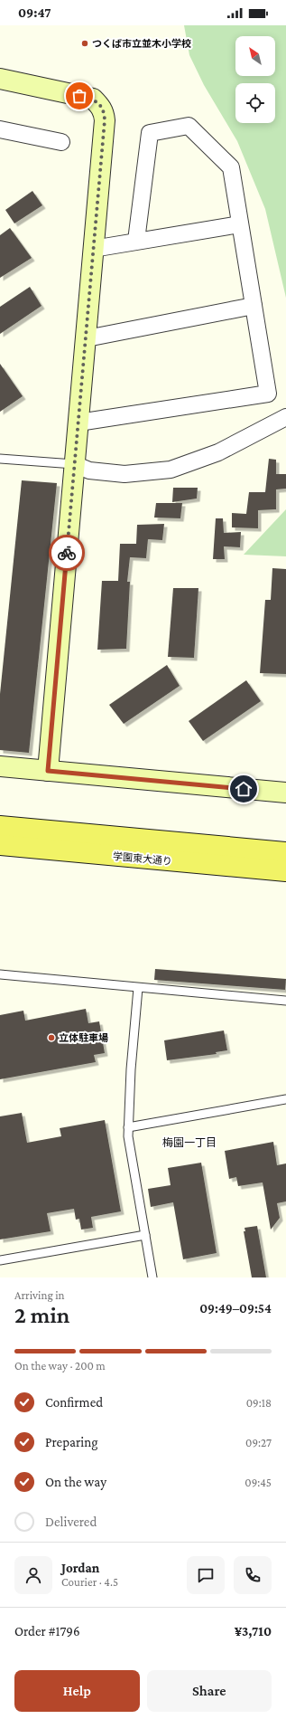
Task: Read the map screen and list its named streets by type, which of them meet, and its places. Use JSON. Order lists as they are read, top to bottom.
{
  "streets": {
    "main road": ["学園東大通り"]
  },
  "districts": ["梅園一丁目"],
  "places": ["つくば市立並木小学校", "立体駐車場"],
  "north": "top left",
  "page": {
    "status": "09:47",
    "heading": ["2 min", "Arriving in", "09:49–09:54"],
    "panel": [
      "Jordan",
      "Courier · 4.5",
      "Order #1796",
      "¥3,710"
    ],
    "bar": "On the way · 200 m",
    "list": [
      ["Confirmed", "09:18"],
      ["Preparing", "09:27"],
      ["On the way", "09:45"],
      "Delivered"
    ],
    "buttons": ["Help", "Share"]
  }
}
